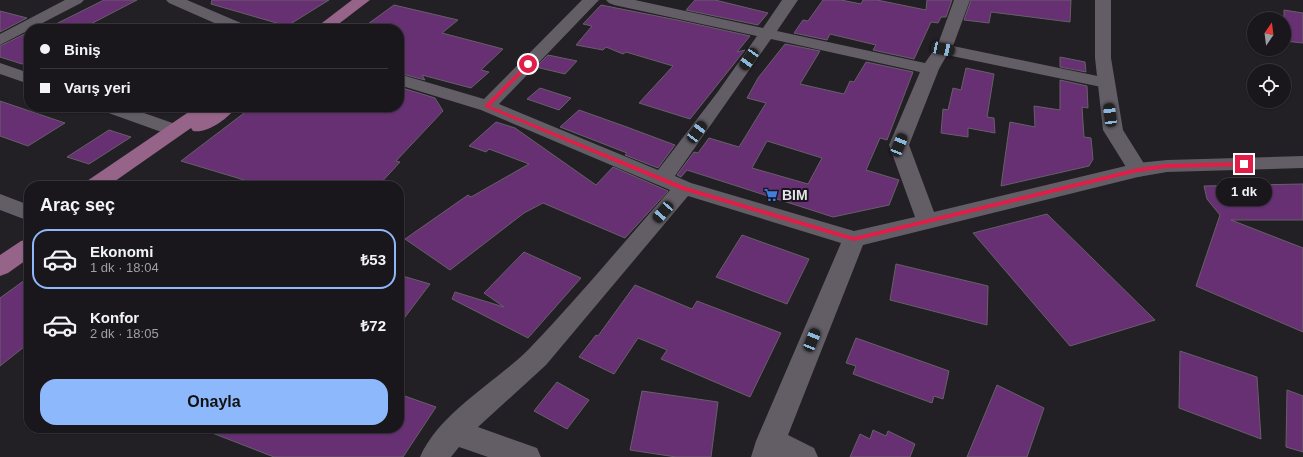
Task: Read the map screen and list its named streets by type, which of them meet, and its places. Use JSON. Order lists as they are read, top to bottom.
{
  "places": {
    "supermarket": ["BIM"]
  },
  "north": "top",
  "page": {
    "banner": ["Biniş", "Varış yeri"],
    "bubble": "1 dk",
    "heading": "Araç seç",
    "list": [
      {
        "name": "Ekonomi",
        "note": "1 dk · 18:04",
        "value": "₺53"
      },
      {
        "name": "Konfor",
        "note": "2 dk · 18:05",
        "value": "₺72"
      }
    ],
    "buttons": "Onayla"
  }
}
